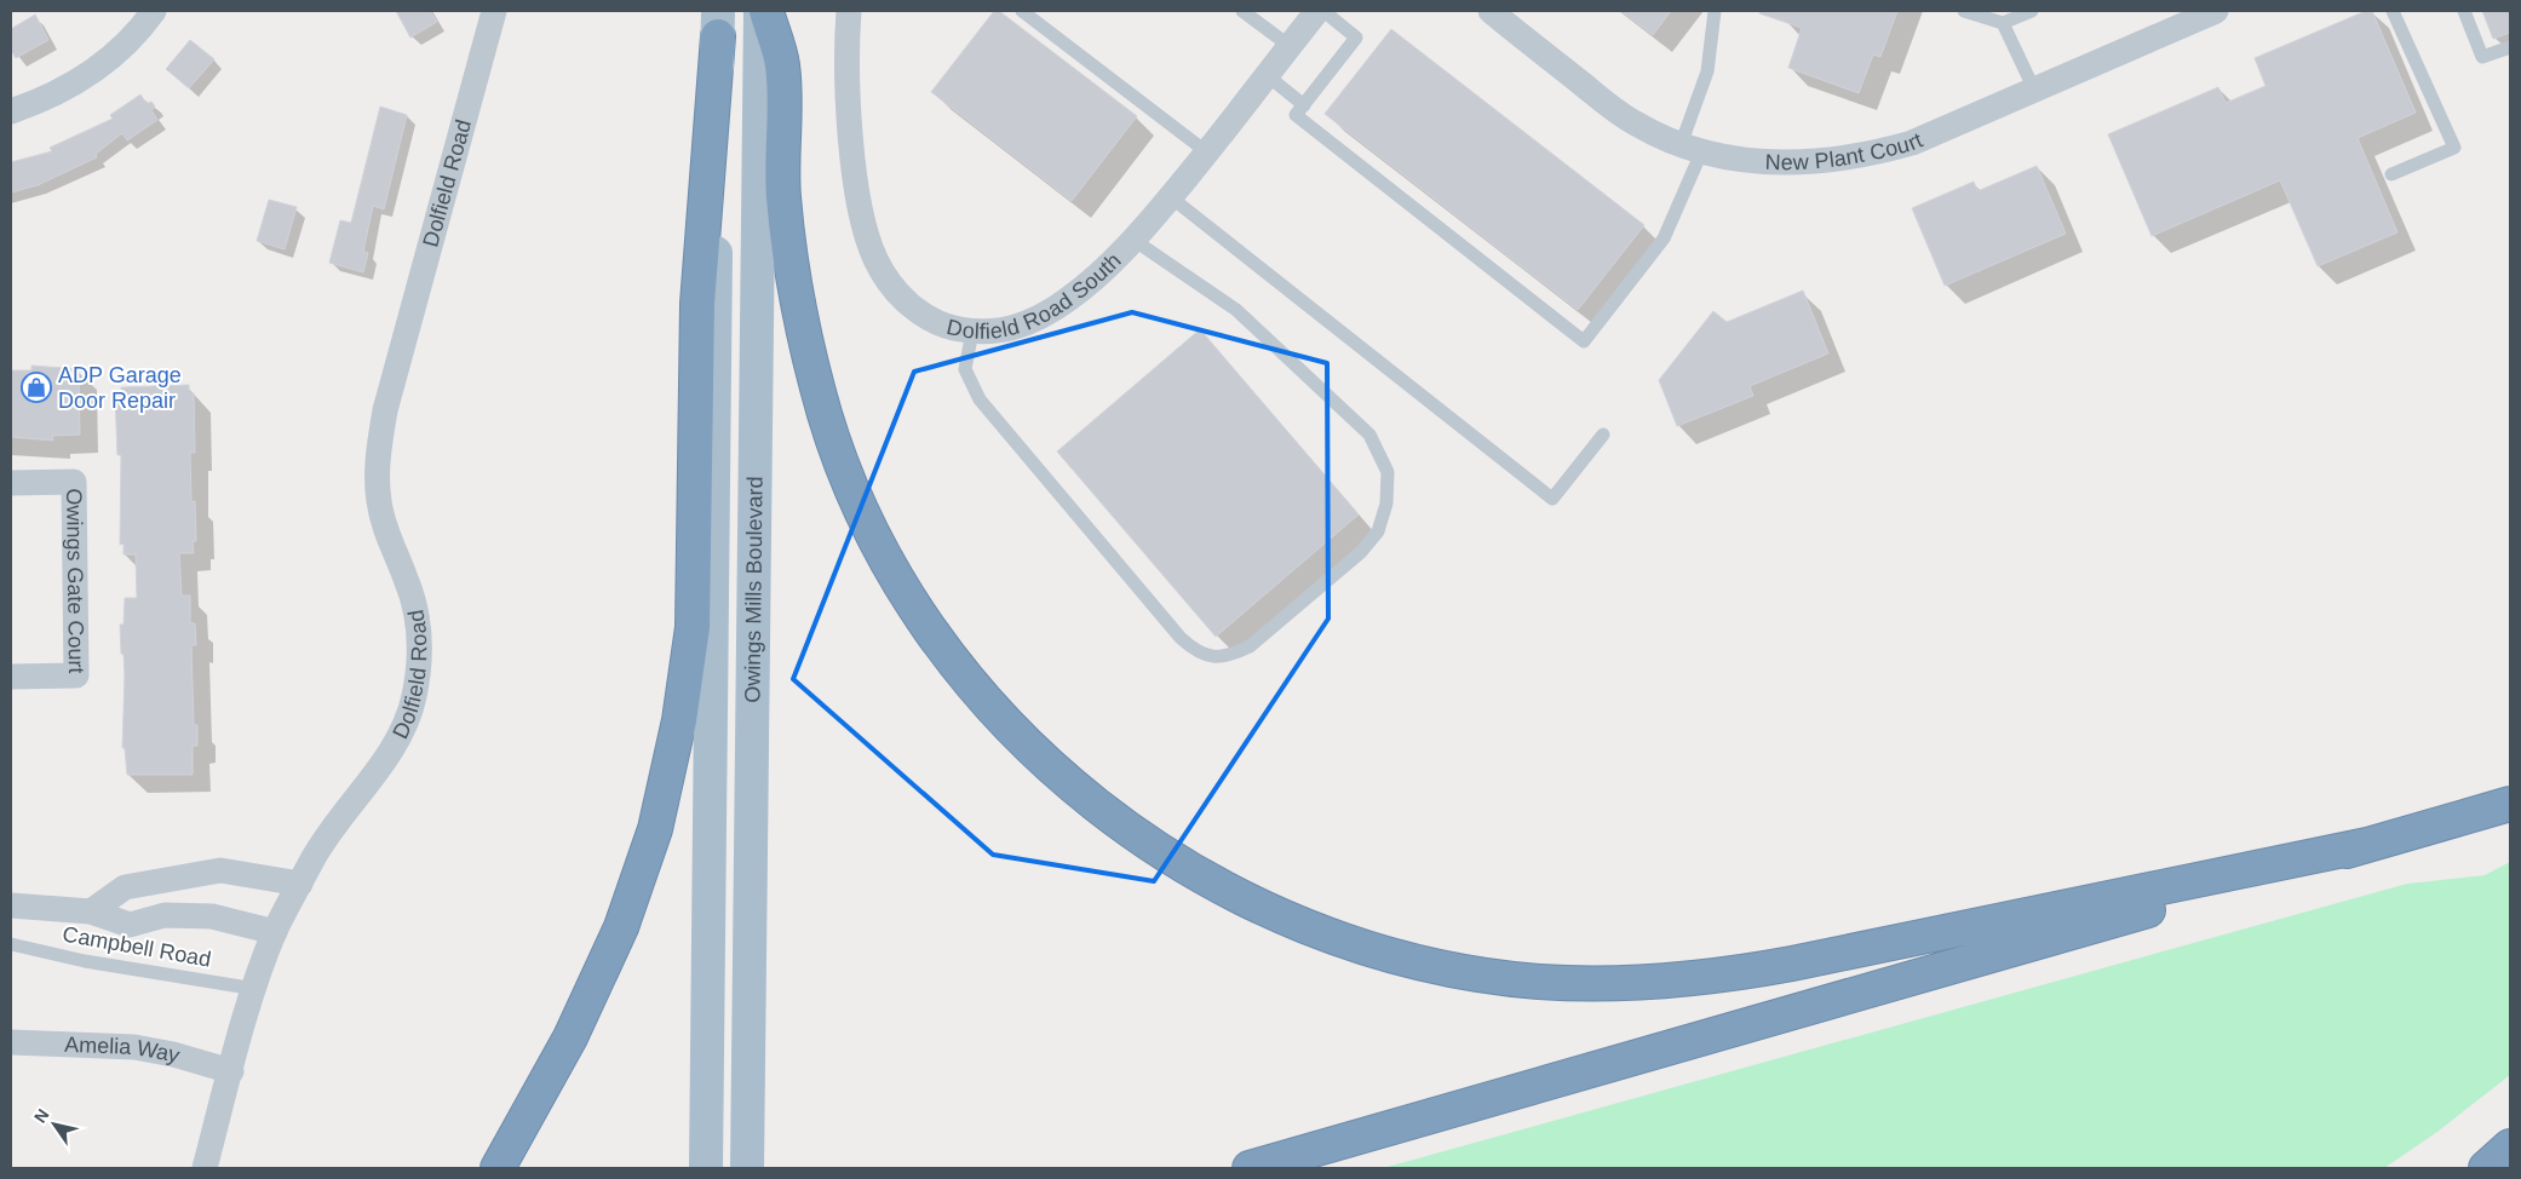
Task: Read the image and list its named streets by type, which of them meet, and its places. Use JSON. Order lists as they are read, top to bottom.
{
  "streets": {
    "main road": ["Owings Mills Boulevard"],
    "street": [
      "New Plant Court",
      "Dolfield Road",
      "Dolfield Road South",
      "Owings Gate Court",
      "Amelia Way"
    ],
    "lane": ["Campbell Road"]
  },
  "crossings": [
    ["Dolfield Road", "Campbell Road"],
    ["Dolfield Road", "Amelia Way"]
  ],
  "places": {
    "shop": ["ADP Garage Door Repair"]
  },
  "north": "top left"
}
